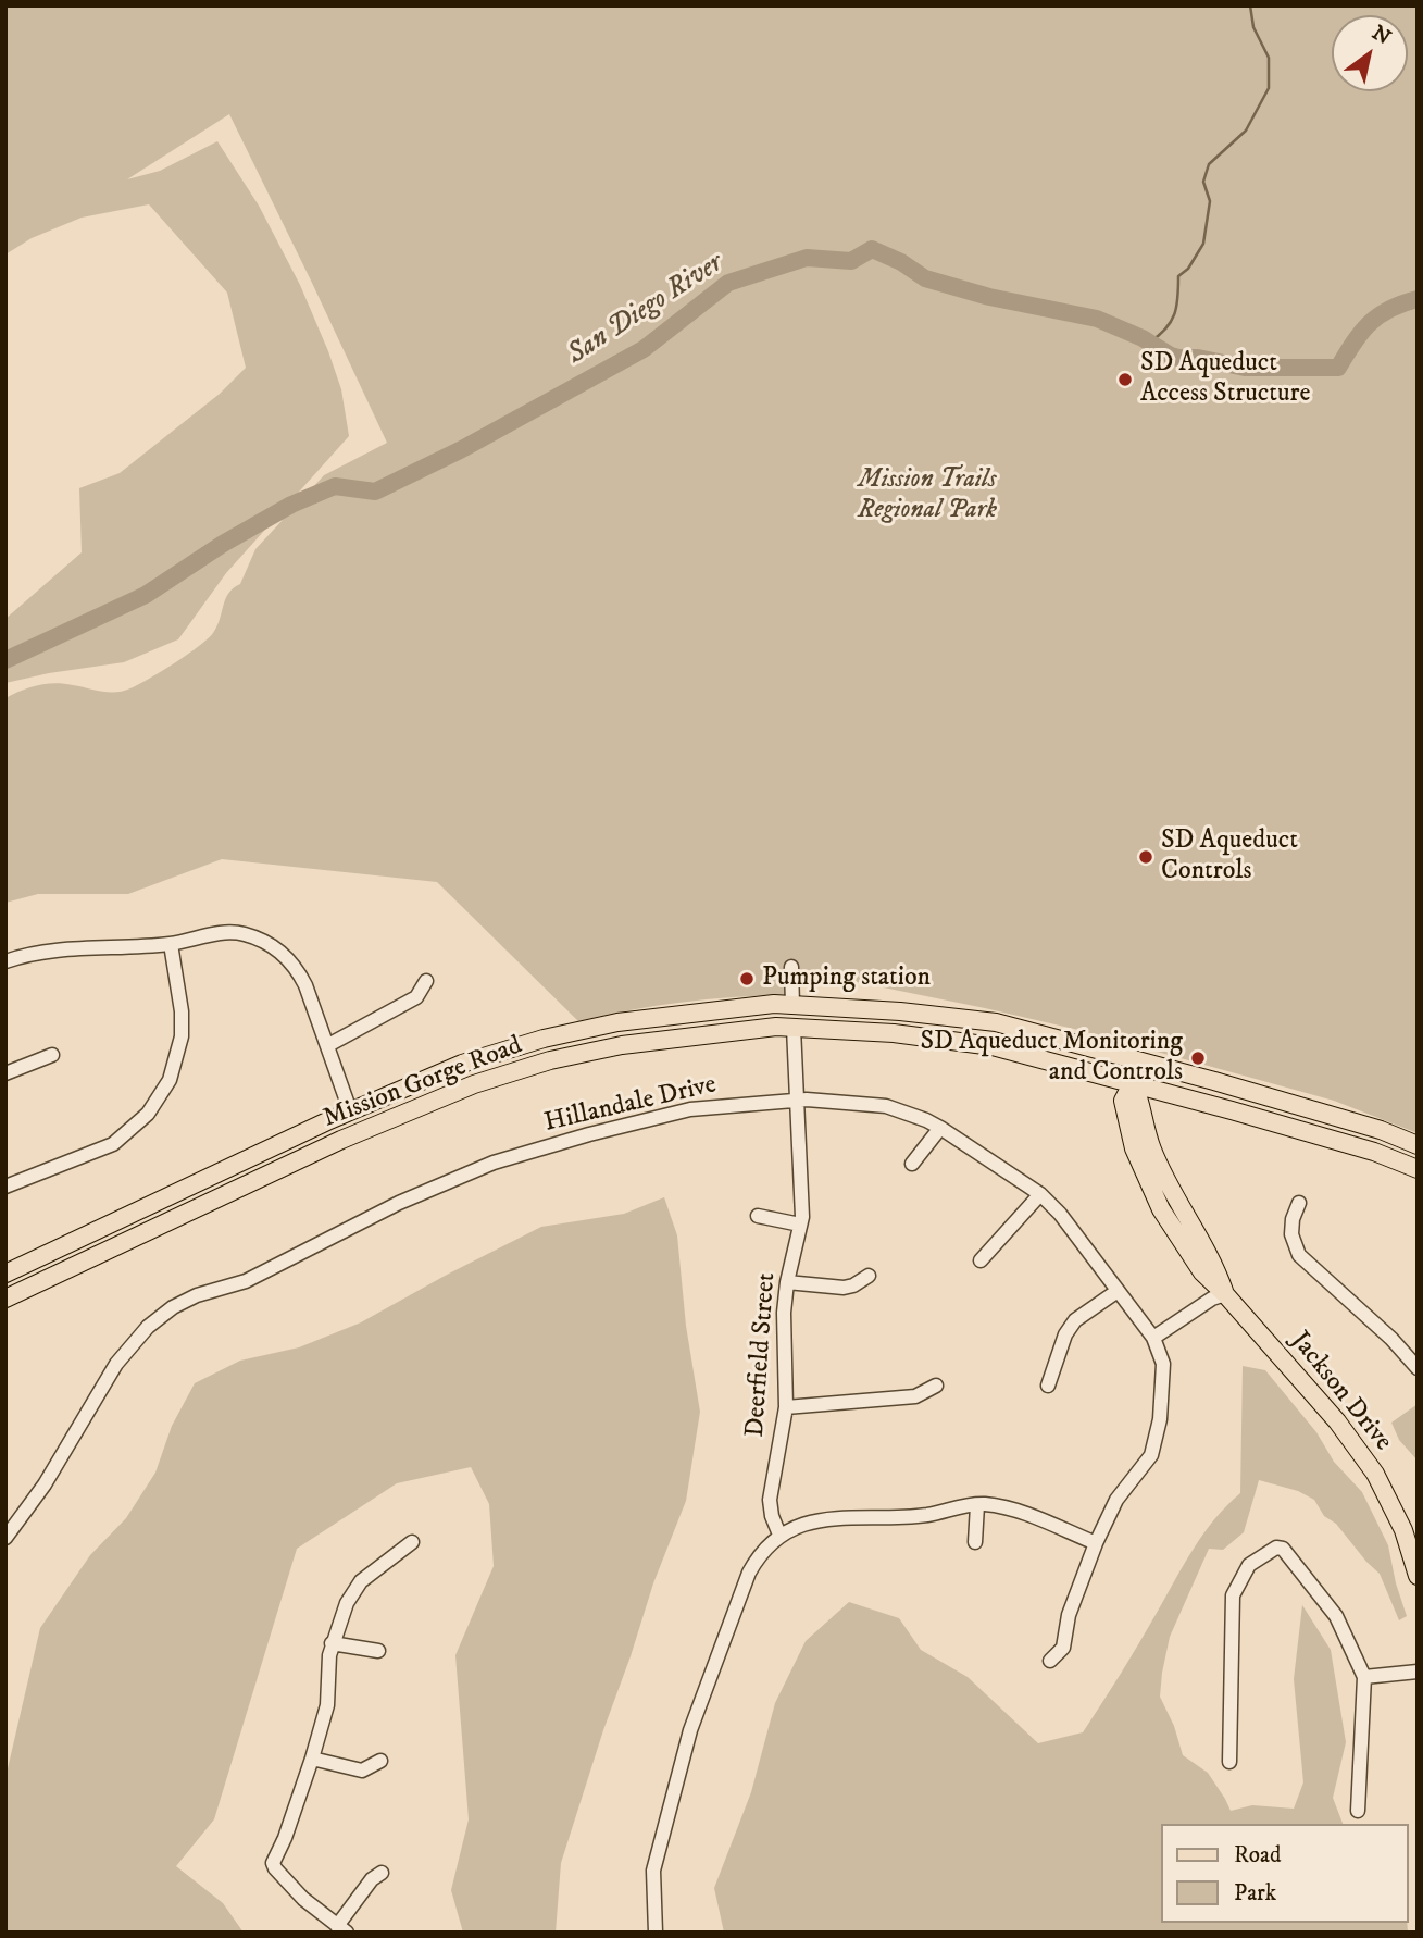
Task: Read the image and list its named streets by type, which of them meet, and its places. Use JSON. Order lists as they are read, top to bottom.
{
  "streets": {
    "main road": ["Mission Gorge Road", "Jackson Drive"],
    "street": ["Hillandale Drive", "Deerfield Street"]
  },
  "crossings": [
    ["Mission Gorge Road", "Deerfield Street"],
    ["Mission Gorge Road", "Jackson Drive"],
    ["Hillandale Drive", "Deerfield Street"]
  ],
  "water": ["San Diego River"],
  "parks": ["Mission Trails Regional Park"],
  "places": [
    "SD Aqueduct Access Structure",
    "SD Aqueduct Controls",
    "Pumping station",
    "SD Aqueduct Monitoring and Controls"
  ],
  "legend": ["Road", "Park"],
  "north": "top right"
}
